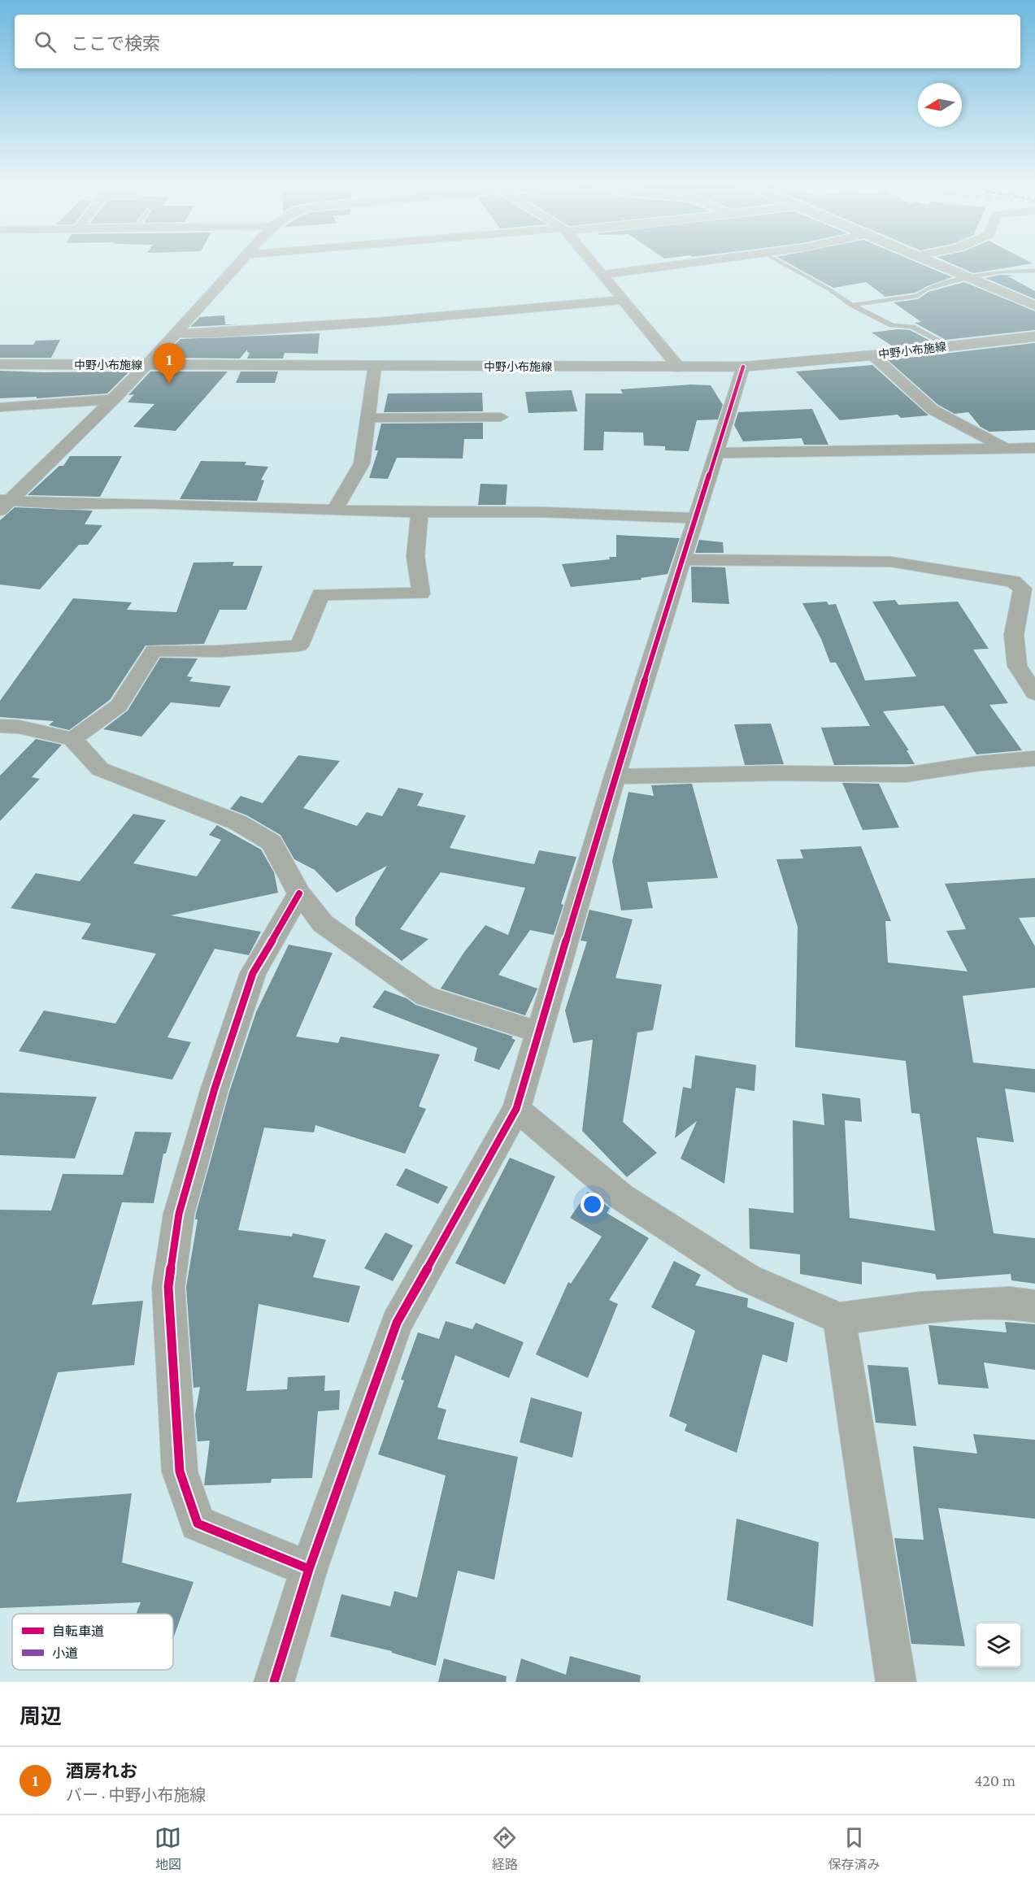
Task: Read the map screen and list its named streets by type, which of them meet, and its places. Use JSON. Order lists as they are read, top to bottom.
{
  "streets": {
    "main road": ["中野小布施線"]
  },
  "legend": ["自転車道", "小道"],
  "north": "left",
  "page": {
    "search": "ここで検索",
    "pins": "1",
    "heading": "周辺",
    "list": [
      {
        "mark": "1",
        "name": "酒房れお",
        "note": "バー · 中野小布施線",
        "value": "420 m"
      }
    ],
    "nav": ["地図", "経路", "保存済み"]
  }
}
